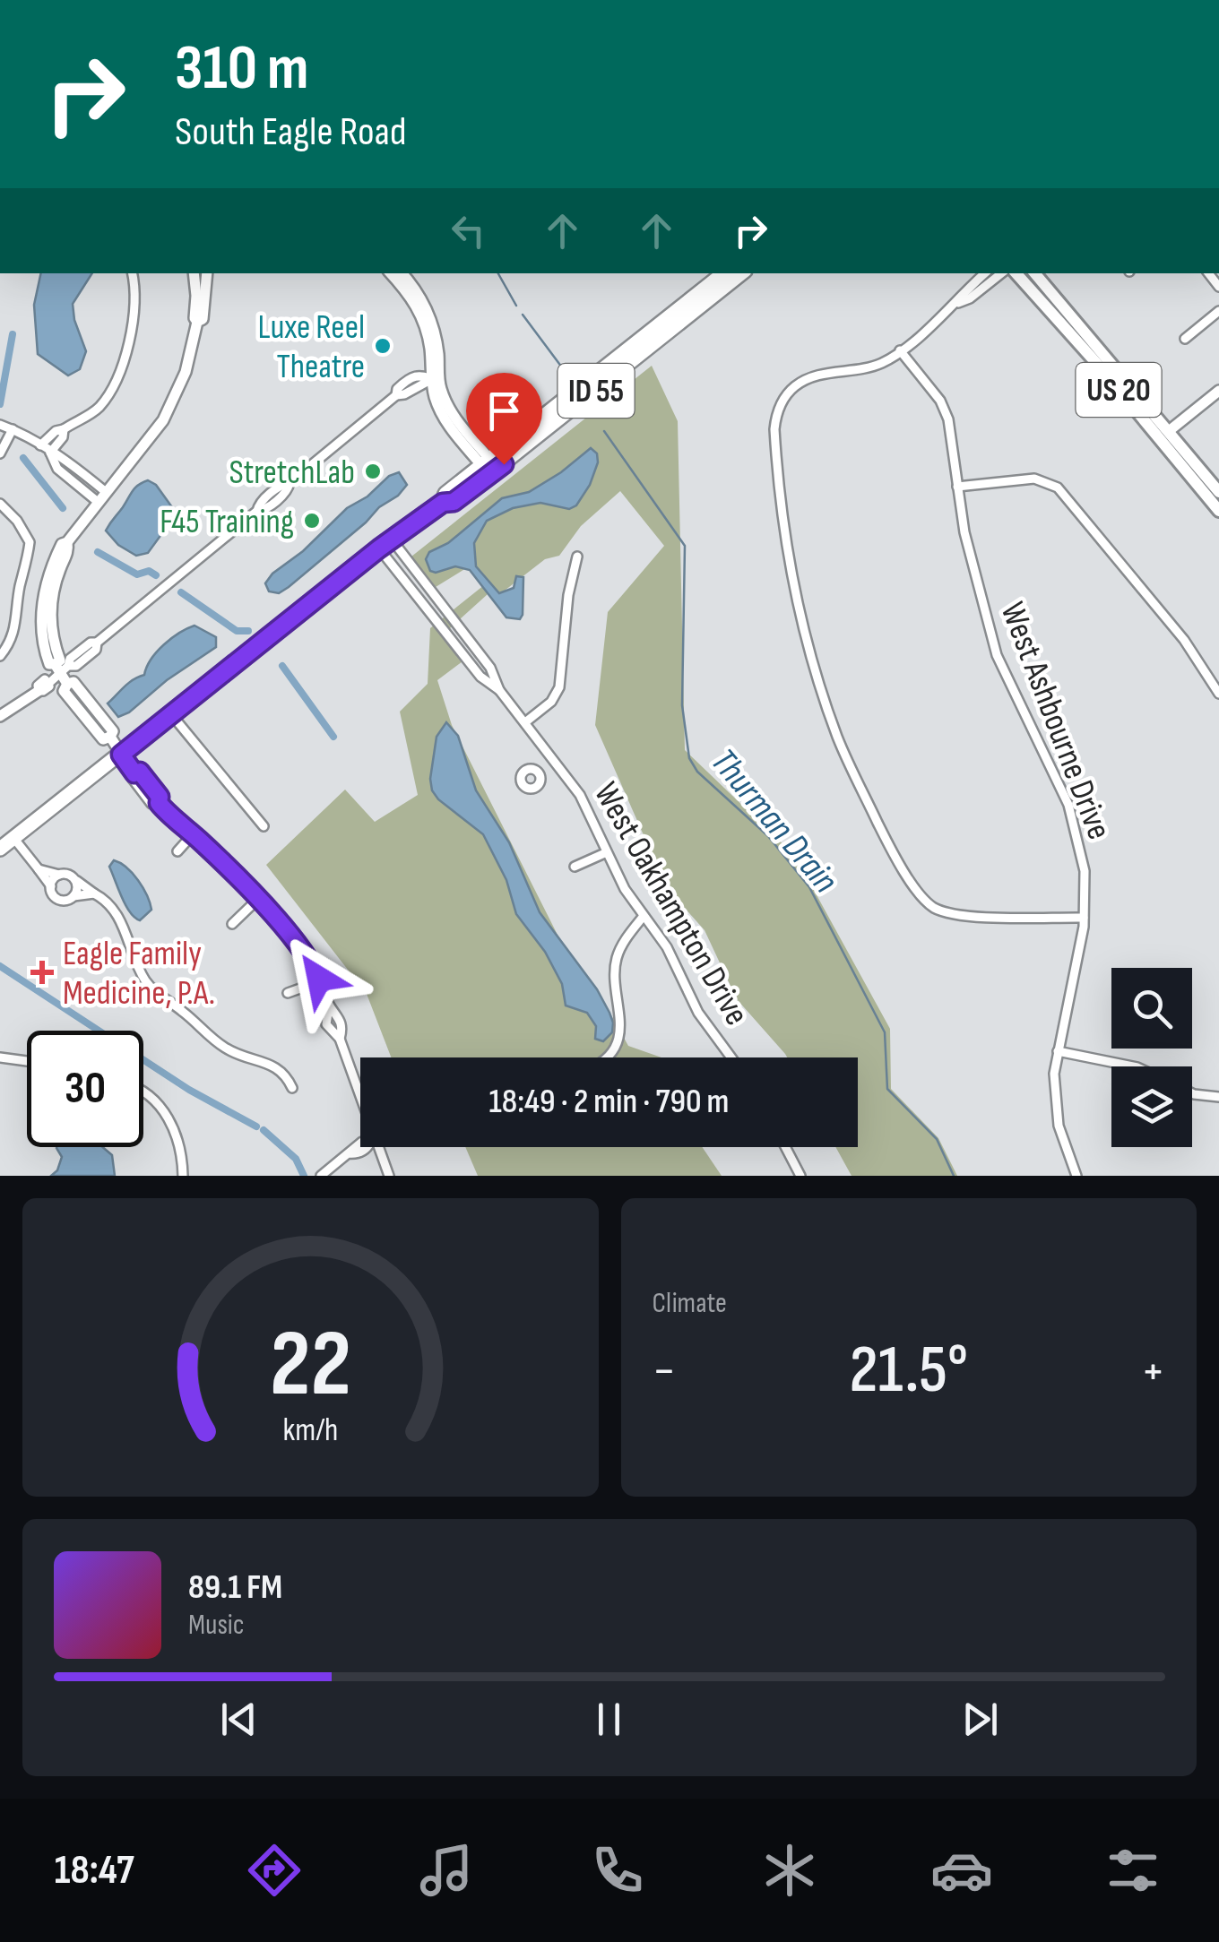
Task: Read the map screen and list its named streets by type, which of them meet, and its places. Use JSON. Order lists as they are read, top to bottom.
{
  "streets": {
    "highway": ["ID 55"],
    "main road": ["US 20"],
    "street": ["West Ashbourne Drive", "West Oakhampton Drive"]
  },
  "crossings": [
    ["ID 55", "West Oakhampton Drive"]
  ],
  "water": ["Thurman Drain"],
  "places": {
    "other": ["Luxe Reel Theatre", "StretchLab", "F45 Training"],
    "health": ["Eagle Family Medicine, P.A."]
  },
  "page": {
    "turn": ["310 m", "South Eagle Road"],
    "limit": "30",
    "trip": "18:49 · 2 min · 790 m",
    "tile": "Climate",
    "heat": ["−", "21.5°", "+"],
    "song": ["89.1 FM", "Music"],
    "tabs": "18:47",
    "gauge": ["22", "km/h"]
  }
}
